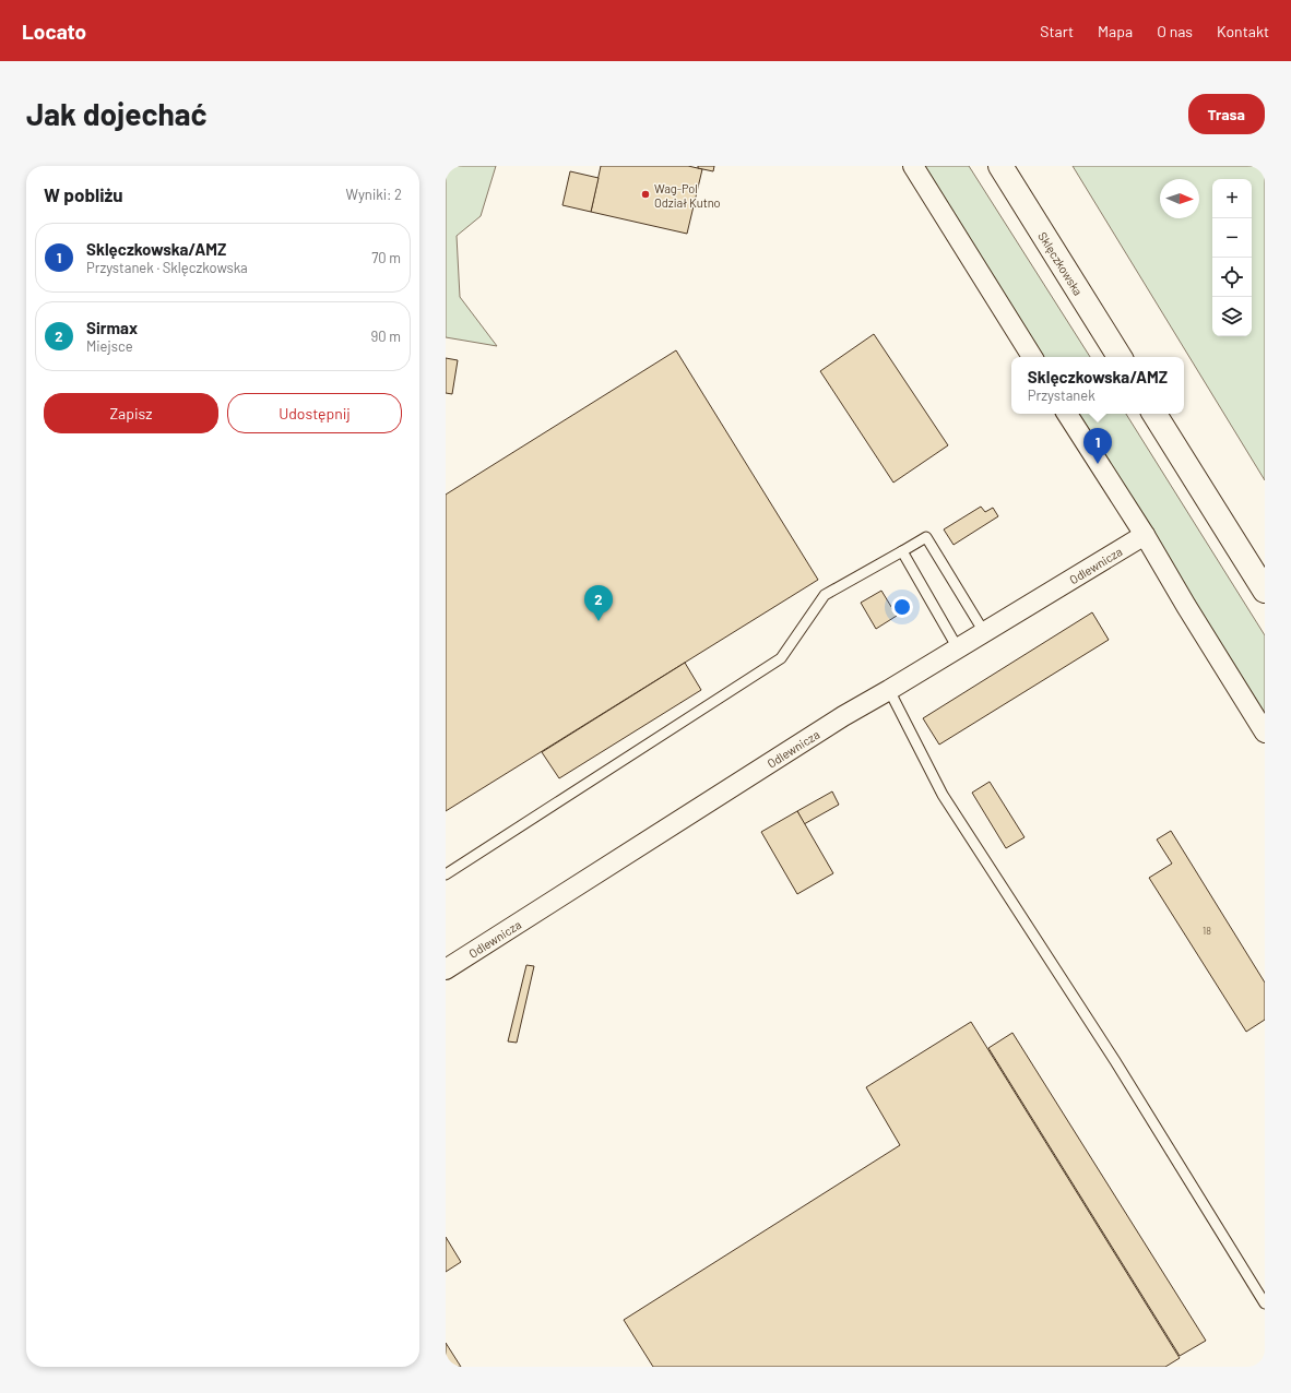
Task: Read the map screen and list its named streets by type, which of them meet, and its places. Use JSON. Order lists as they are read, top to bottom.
{
  "streets": {
    "main road": ["Sklęczkowska"],
    "street": ["Odlewnicza"]
  },
  "places": ["Wag-Pol Odział Kutno"],
  "house_numbers": ["18"],
  "north": "right",
  "page": {
    "header": "Locato",
    "nav": [
      "Start",
      "Mapa",
      "O nas",
      "Kontakt"
    ],
    "buttons": [
      "Trasa",
      ["Zapisz", "Udostępnij"]
    ],
    "title": "Jak dojechać",
    "heading": ["W pobliżu", "Wyniki: 2"],
    "map_buttons": ["+", "−"],
    "list": [
      {
        "mark": "1",
        "name": "Sklęczkowska/AMZ",
        "note": "Przystanek · Sklęczkowska",
        "value": "70 m"
      },
      {
        "mark": "2",
        "name": "Sirmax",
        "note": "Miejsce",
        "value": "90 m"
      }
    ],
    "popup": ["Sklęczkowska/AMZ", "Przystanek"],
    "pins": ["1", "2"]
  }
}
